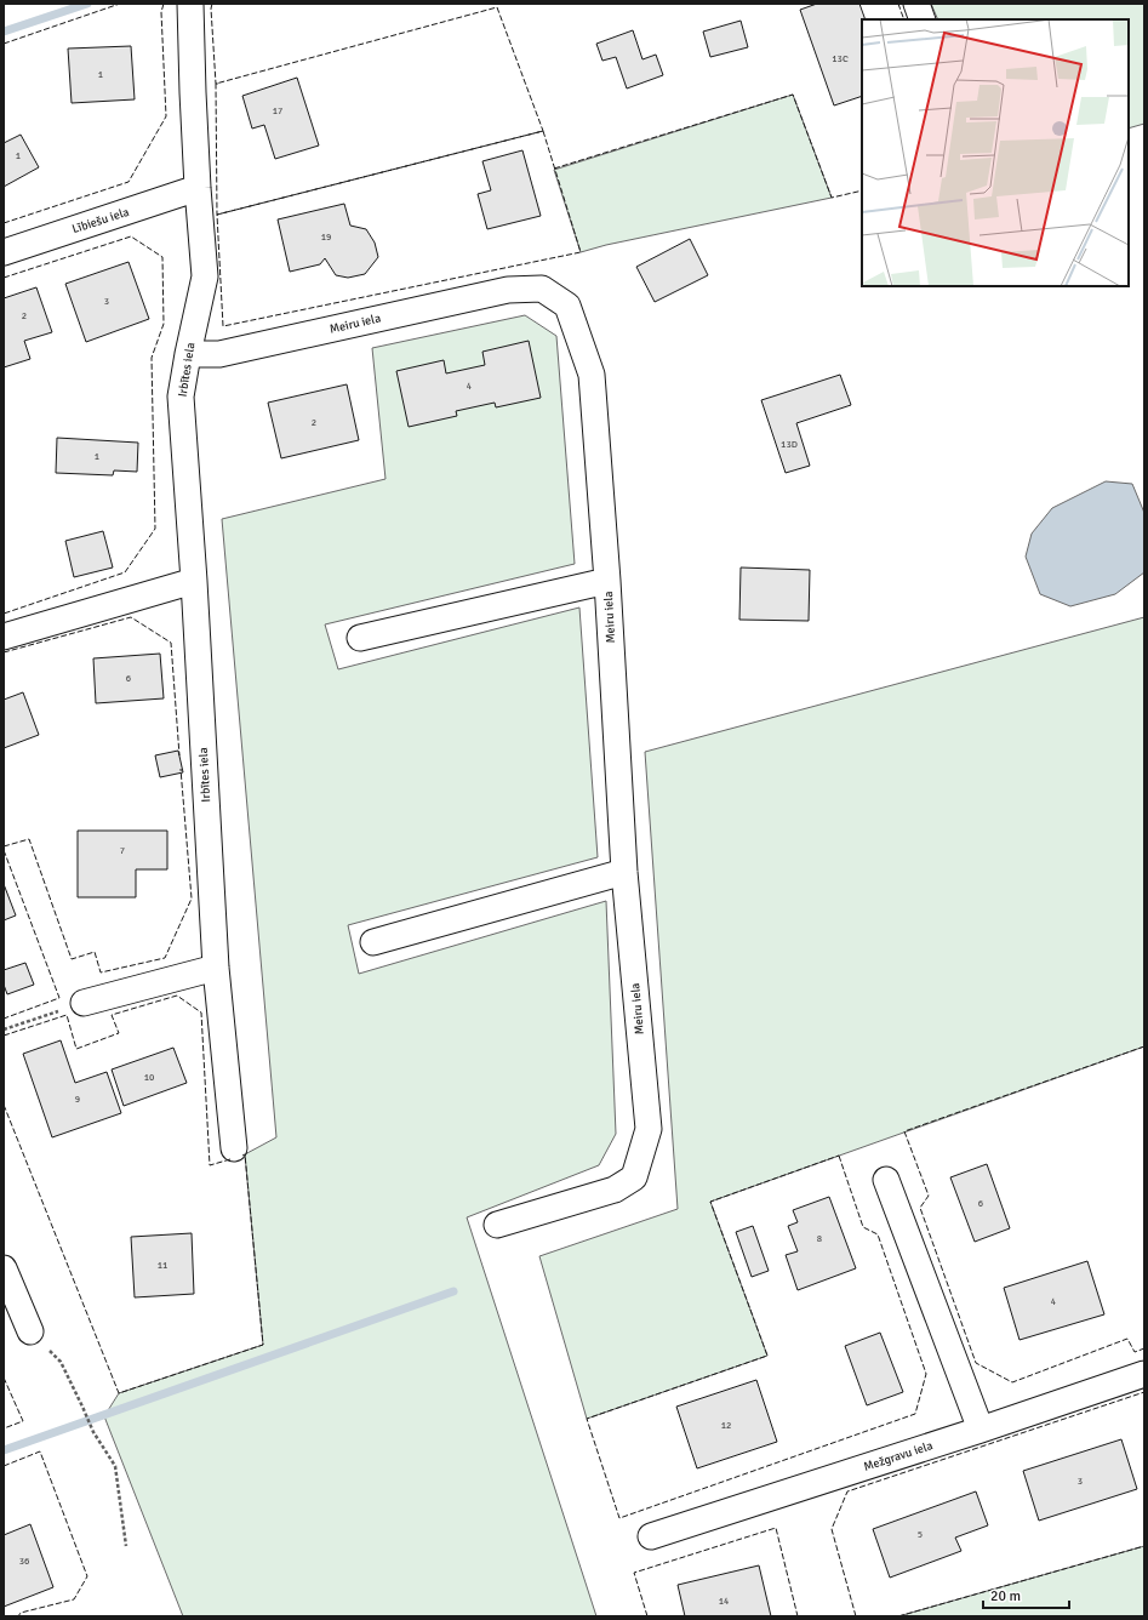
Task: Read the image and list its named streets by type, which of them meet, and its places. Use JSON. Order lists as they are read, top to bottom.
{
  "streets": {
    "street": [
      "Lībiešu iela",
      "Meiru iela",
      "Irbītes iela",
      "Mežgravu iela"
    ]
  },
  "crossings": [
    ["Lībiešu iela", "Irbītes iela"],
    ["Meiru iela", "Irbītes iela"]
  ],
  "house_numbers": [
    "13C",
    "1",
    "17",
    "1",
    "19",
    "3",
    "2",
    "4",
    "2",
    "13D",
    "1",
    "6",
    "7",
    "10",
    "9",
    "6",
    "8",
    "11",
    "4",
    "12",
    "3",
    "5",
    "36",
    "14"
  ],
  "scale_bar": "20 m"
}
